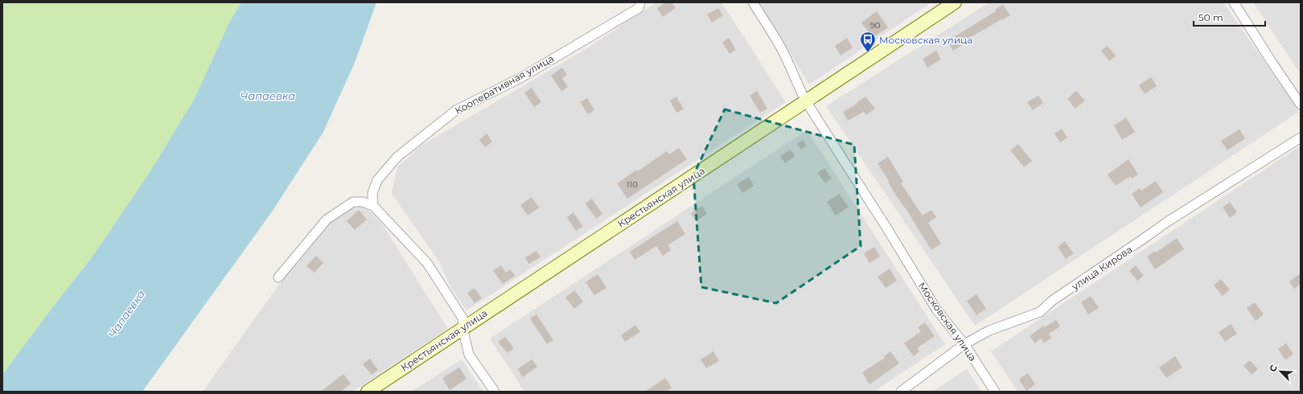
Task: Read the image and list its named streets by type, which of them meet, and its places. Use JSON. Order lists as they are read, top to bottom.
{
  "streets": {
    "street": [
      "Кооперативная улица",
      "Крестьянская улица",
      "улица Кирова",
      "Московская улица"
    ]
  },
  "crossings": [
    ["Крестьянская улица", "Московская улица"],
    ["улица Кирова", "Московская улица"]
  ],
  "water": ["Чапаевка"],
  "places": {
    "bus stop": ["Московская улица"]
  },
  "house_numbers": ["90", "110"],
  "scale_bar": "50 m",
  "north": "top left"
}
